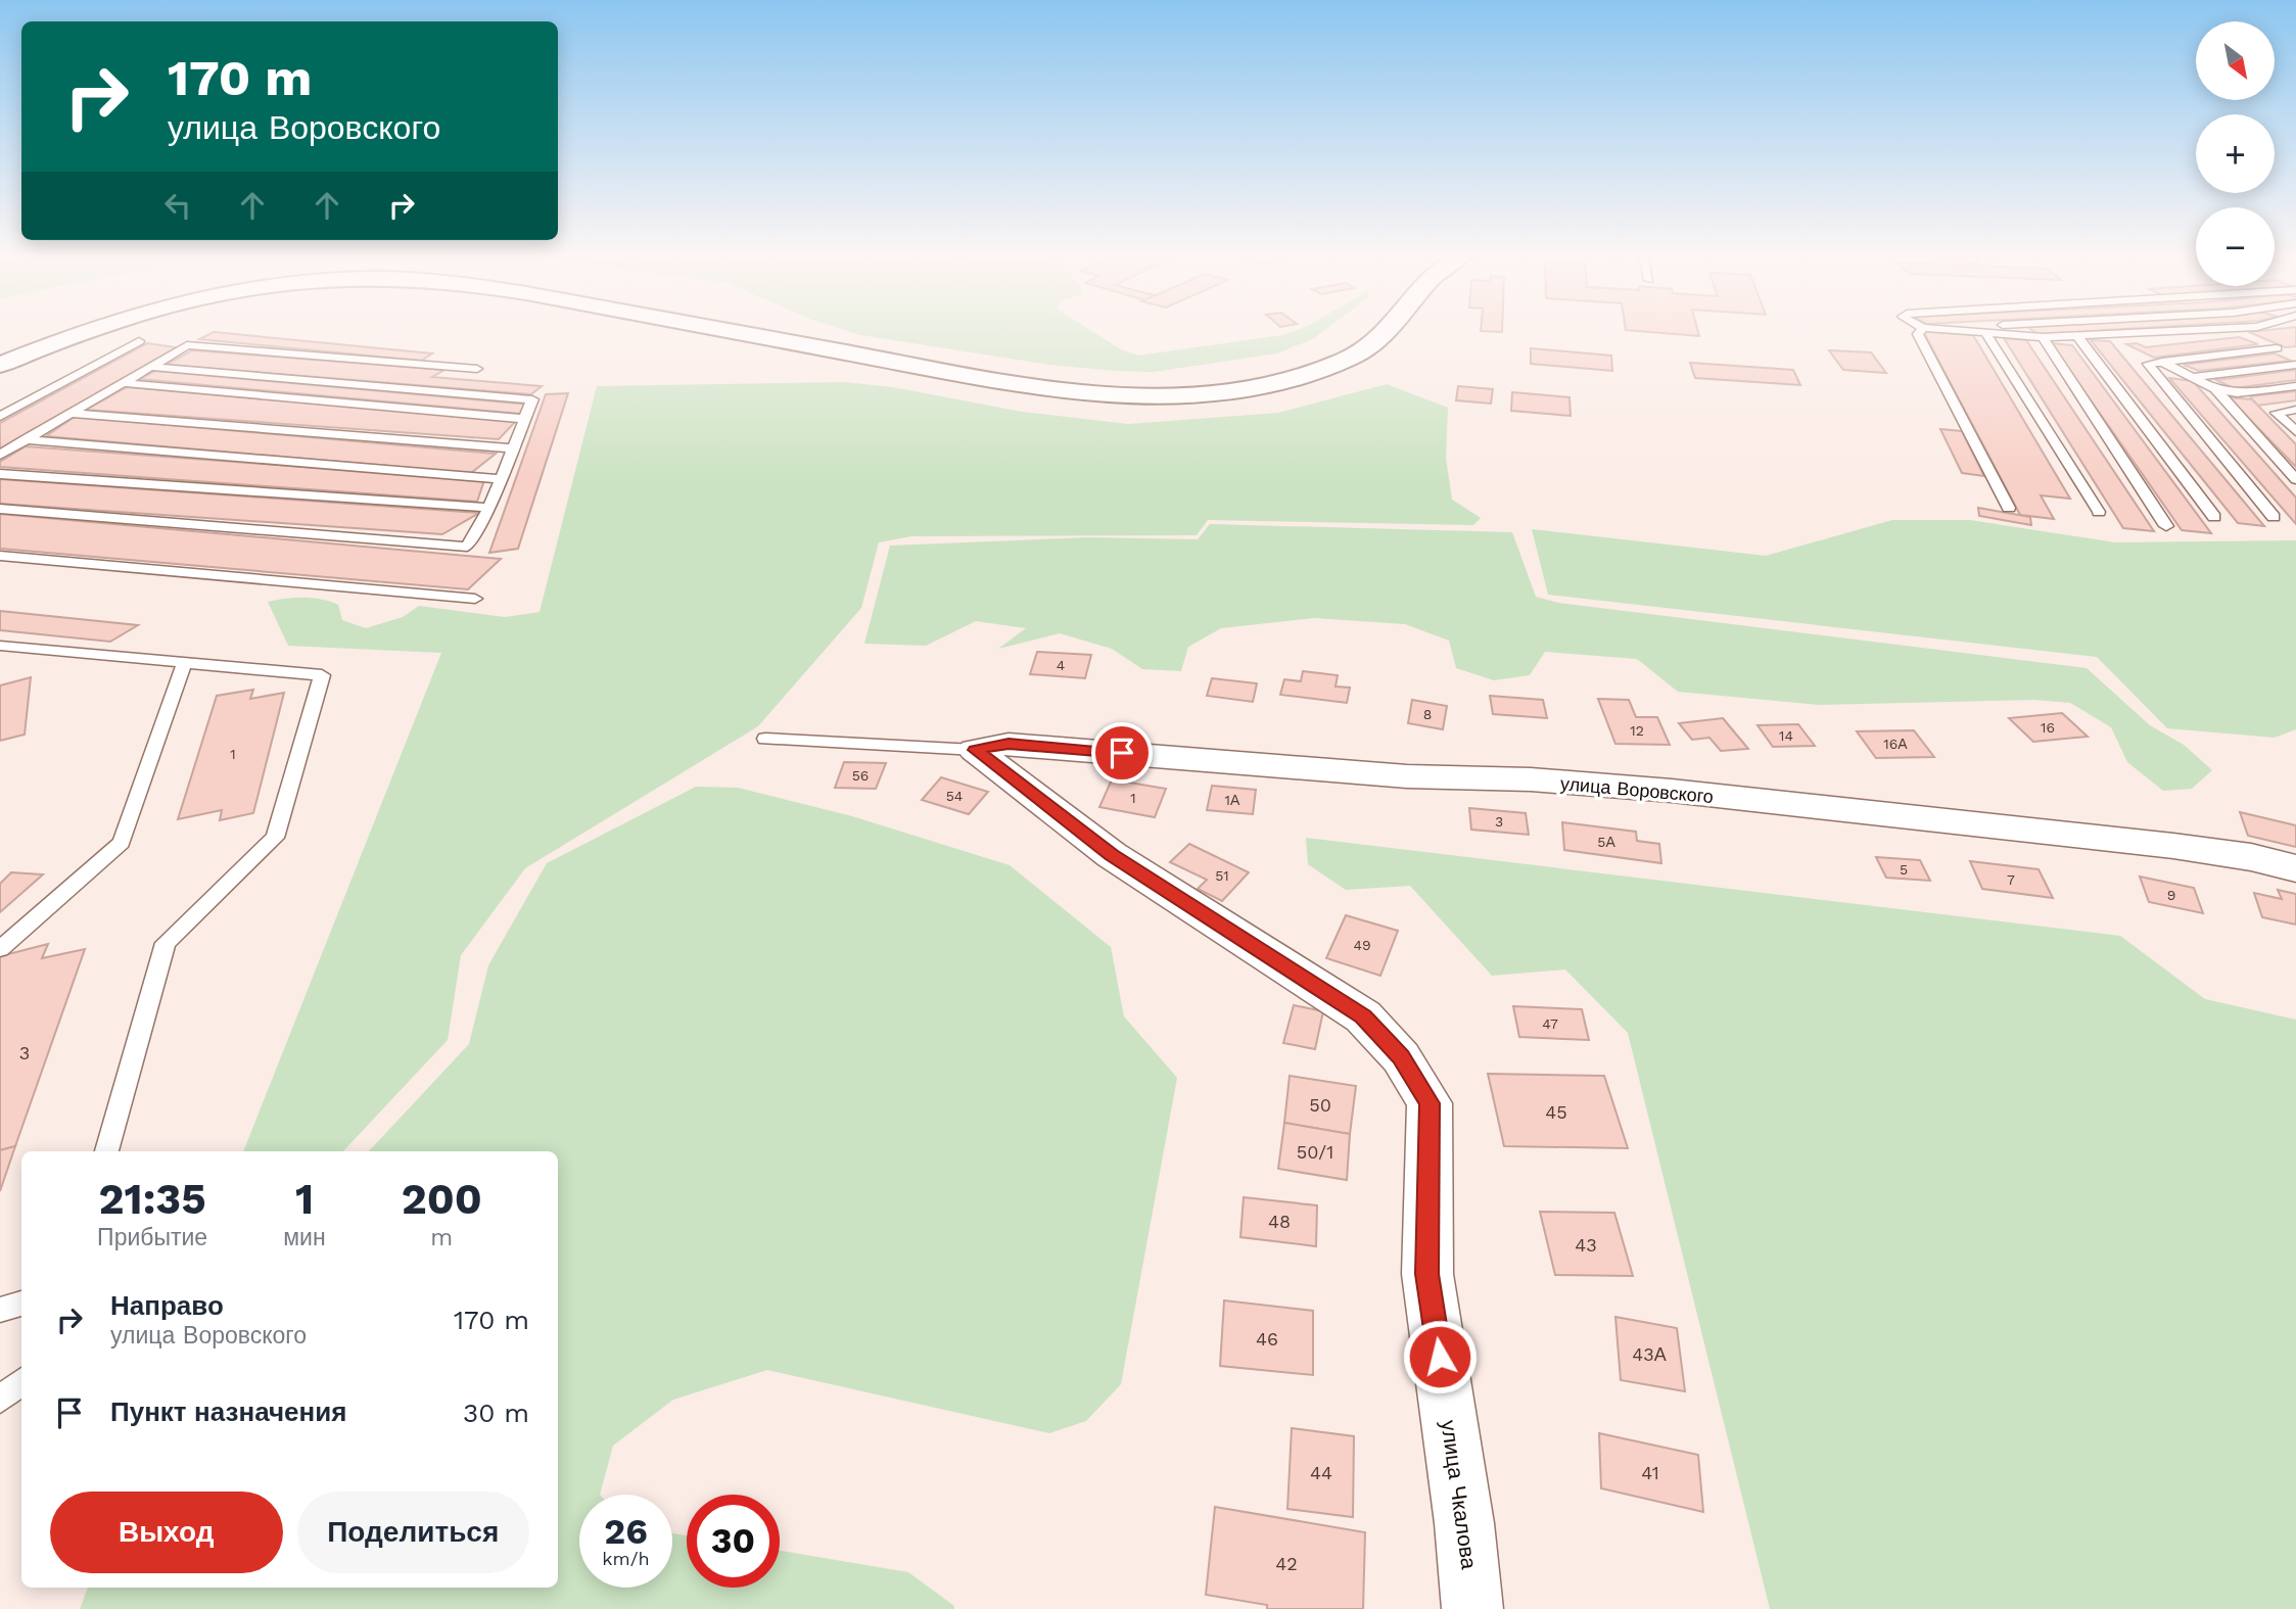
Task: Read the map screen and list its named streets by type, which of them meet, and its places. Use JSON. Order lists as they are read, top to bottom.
{
  "streets": {
    "street": ["улица Воровского", "улица Чкалова"]
  },
  "crossings": [
    ["улица Воровского", "улица Чкалова"]
  ],
  "house_numbers": [
    "4",
    "8",
    "16",
    "12",
    "14",
    "16А",
    "1",
    "56",
    "54",
    "1",
    "1А",
    "3",
    "5А",
    "5",
    "51",
    "7",
    "9",
    "49",
    "47",
    "3",
    "50",
    "45",
    "50/1",
    "48",
    "43",
    "46",
    "43А",
    "44",
    "41",
    "42"
  ],
  "north": "bottom right",
  "page": {
    "map_buttons": ["+", "−"],
    "turn": ["170 m", "улица Воровского"],
    "eta": [
      "21:35",
      "Прибытие",
      "1",
      "мин",
      "200",
      "m"
    ],
    "list": [
      {
        "name": "Направо",
        "note": "улица Воровского",
        "value": "170 m"
      },
      {
        "name": "Пункт назначения",
        "value": "30 m"
      }
    ],
    "buttons": ["Выход", "Поделиться"],
    "speed": "26 km/h",
    "limit": "30"
  }
}
